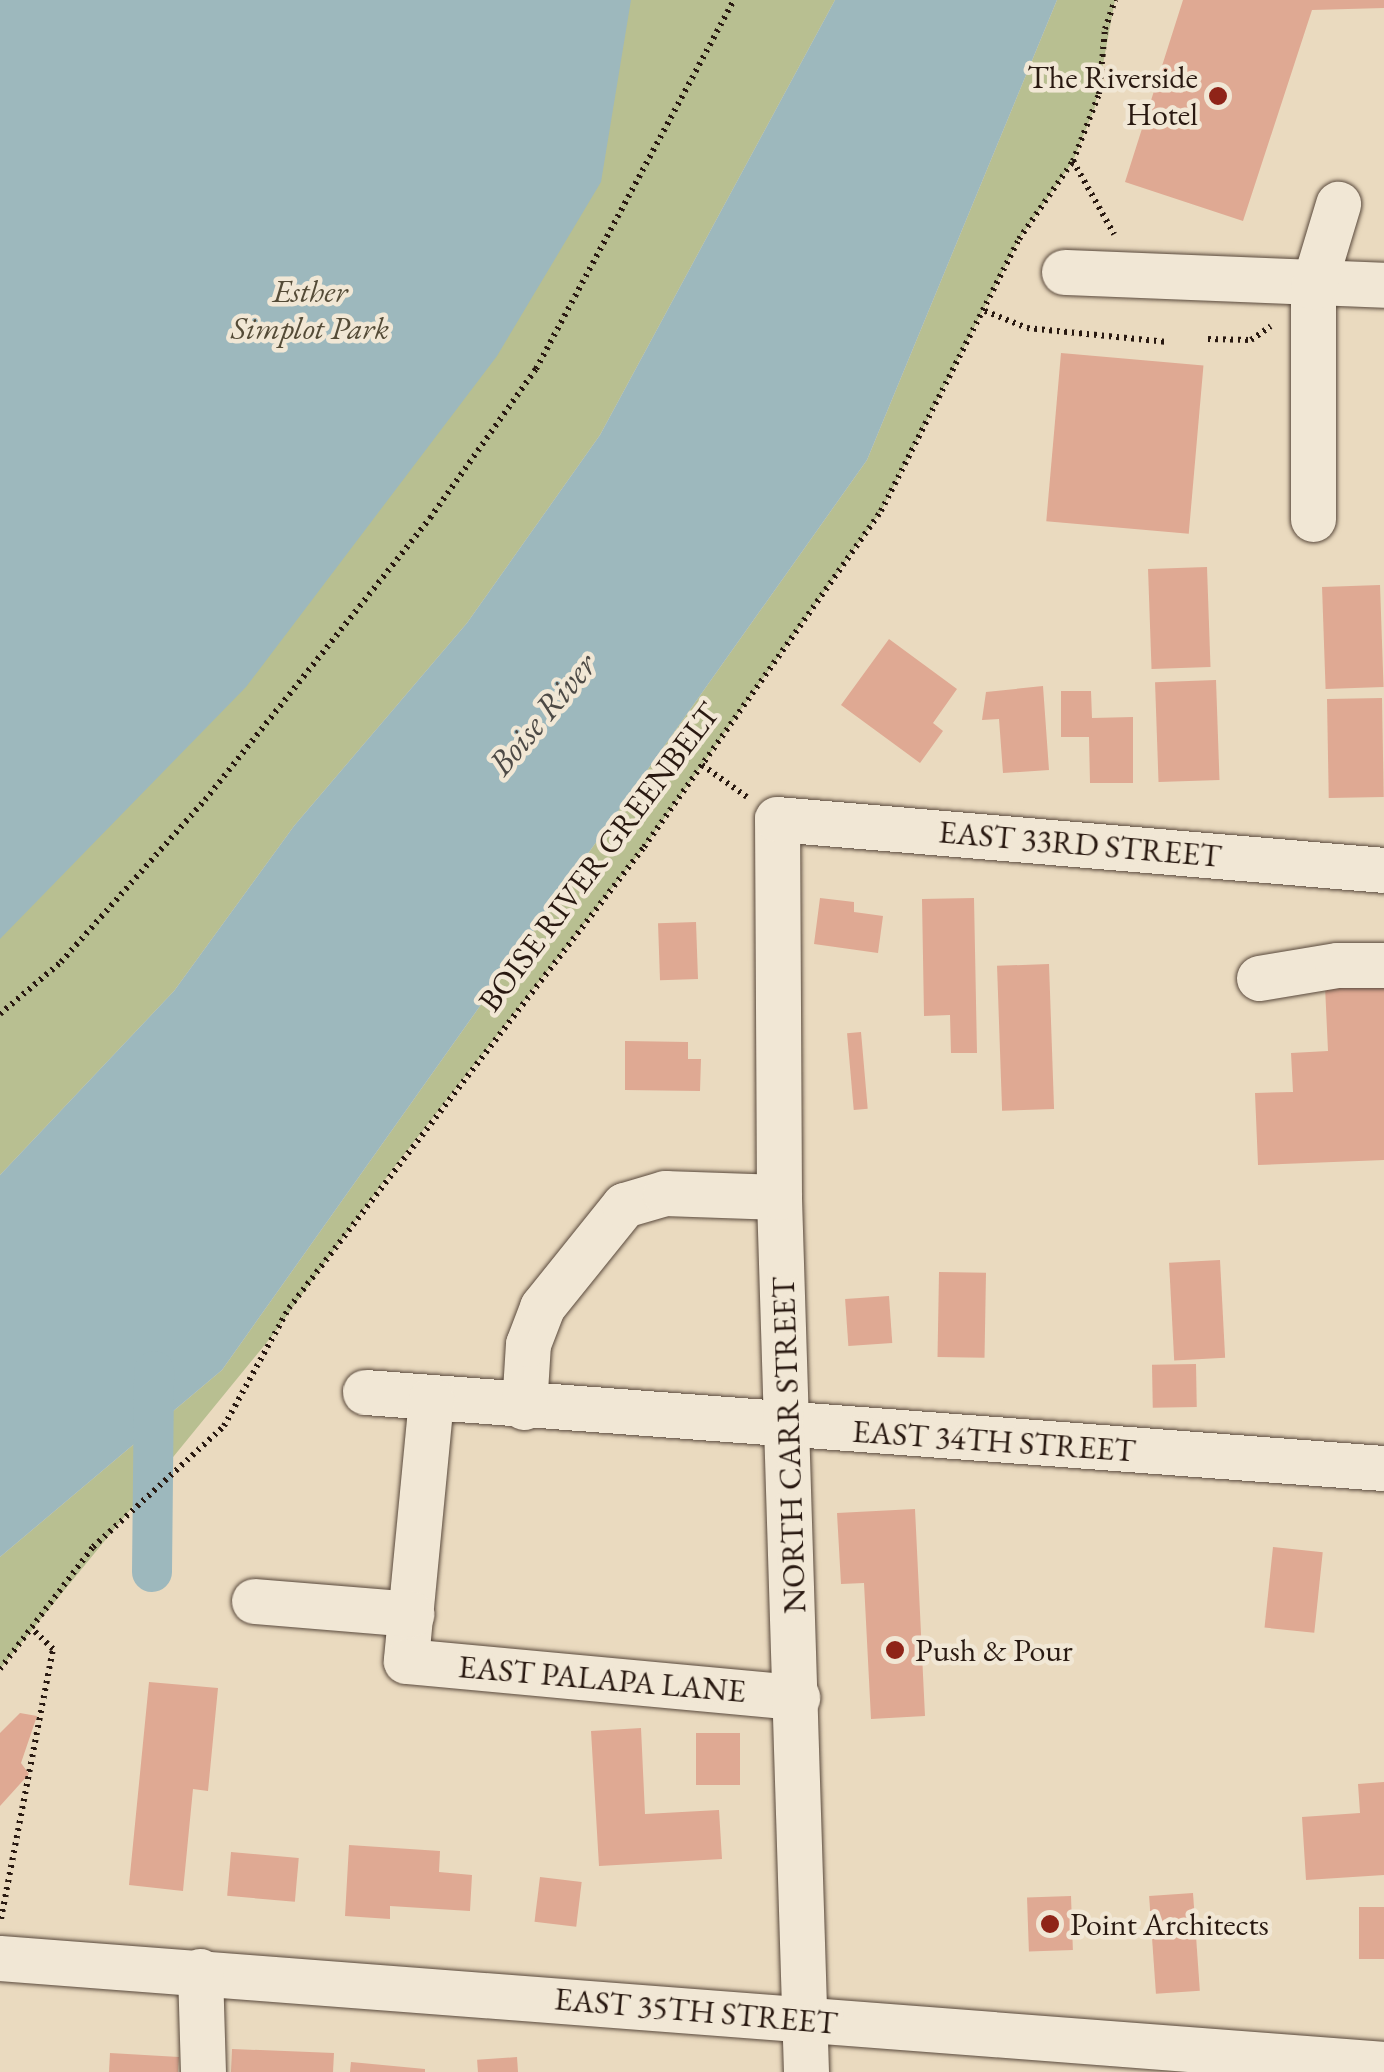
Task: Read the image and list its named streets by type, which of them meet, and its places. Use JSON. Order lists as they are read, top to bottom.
{
  "streets": {
    "street": [
      "EAST 33RD STREET",
      "EAST 34TH STREET",
      "NORTH CARR STREET",
      "EAST PALAPA LANE",
      "EAST 35TH STREET"
    ],
    "path": ["BOISE RIVER GREENBELT"]
  },
  "crossings": [
    ["EAST 33RD STREET", "NORTH CARR STREET"],
    ["EAST 34TH STREET", "NORTH CARR STREET"],
    ["NORTH CARR STREET", "EAST PALAPA LANE"],
    ["NORTH CARR STREET", "EAST 35TH STREET"]
  ],
  "water": ["Boise River"],
  "parks": ["Esther Simplot Park"],
  "places": ["The Riverside Hotel", "Push & Pour", "Point Architects"]
}
